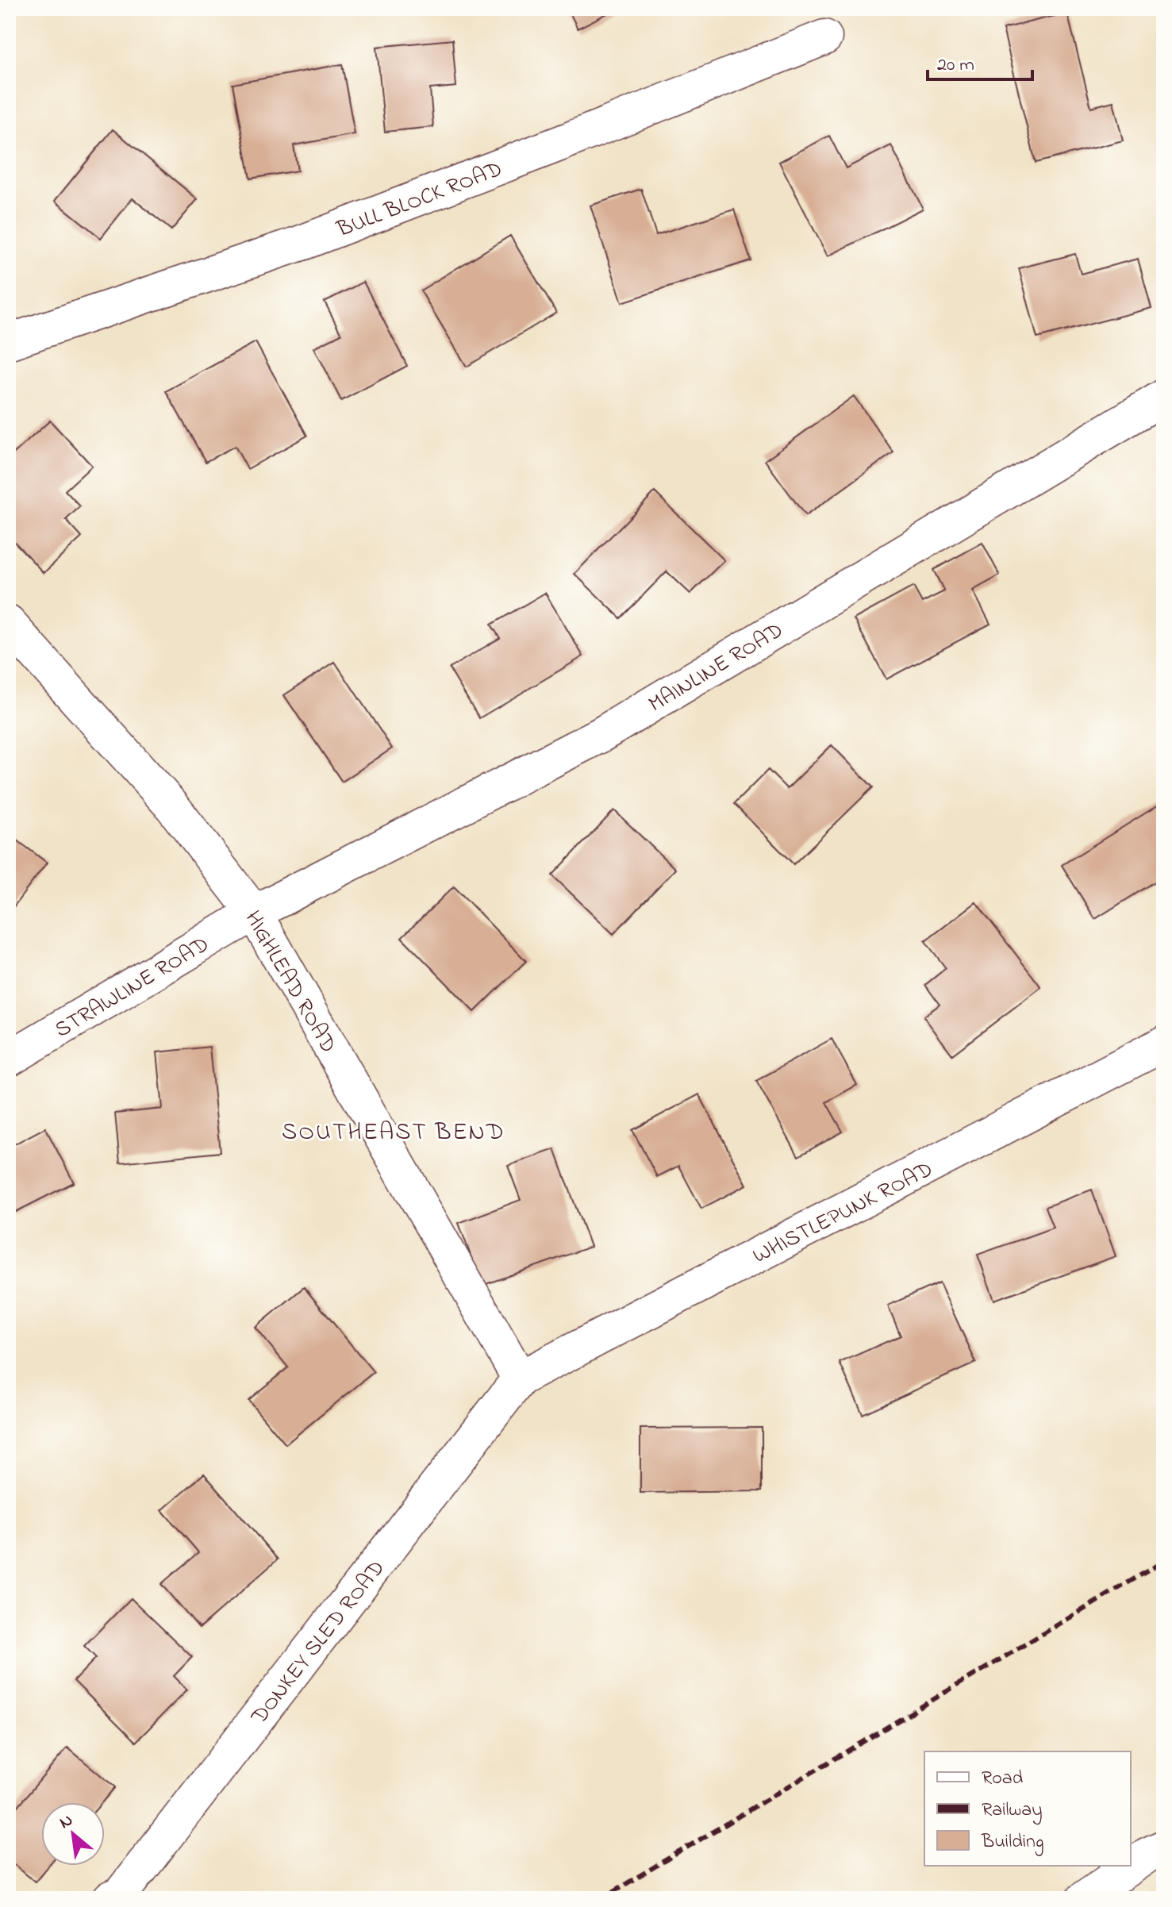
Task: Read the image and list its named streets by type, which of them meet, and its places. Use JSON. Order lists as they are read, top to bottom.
{
  "streets": {
    "street": [
      "BULL BLOCK ROAD",
      "MAINLINE ROAD",
      "HIGHLEAD ROAD",
      "STRAWLINE ROAD",
      "WHISTLEPUNK ROAD",
      "DONKEY SLED ROAD"
    ]
  },
  "crossings": [
    ["MAINLINE ROAD", "HIGHLEAD ROAD"],
    ["MAINLINE ROAD", "STRAWLINE ROAD"],
    ["HIGHLEAD ROAD", "STRAWLINE ROAD"],
    ["HIGHLEAD ROAD", "WHISTLEPUNK ROAD"],
    ["HIGHLEAD ROAD", "DONKEY SLED ROAD"],
    ["WHISTLEPUNK ROAD", "DONKEY SLED ROAD"]
  ],
  "districts": ["SOUTHEAST BEND"],
  "legend": ["Road", "Railway", "Building"],
  "scale_bar": "20 m",
  "north": "top left"
}
